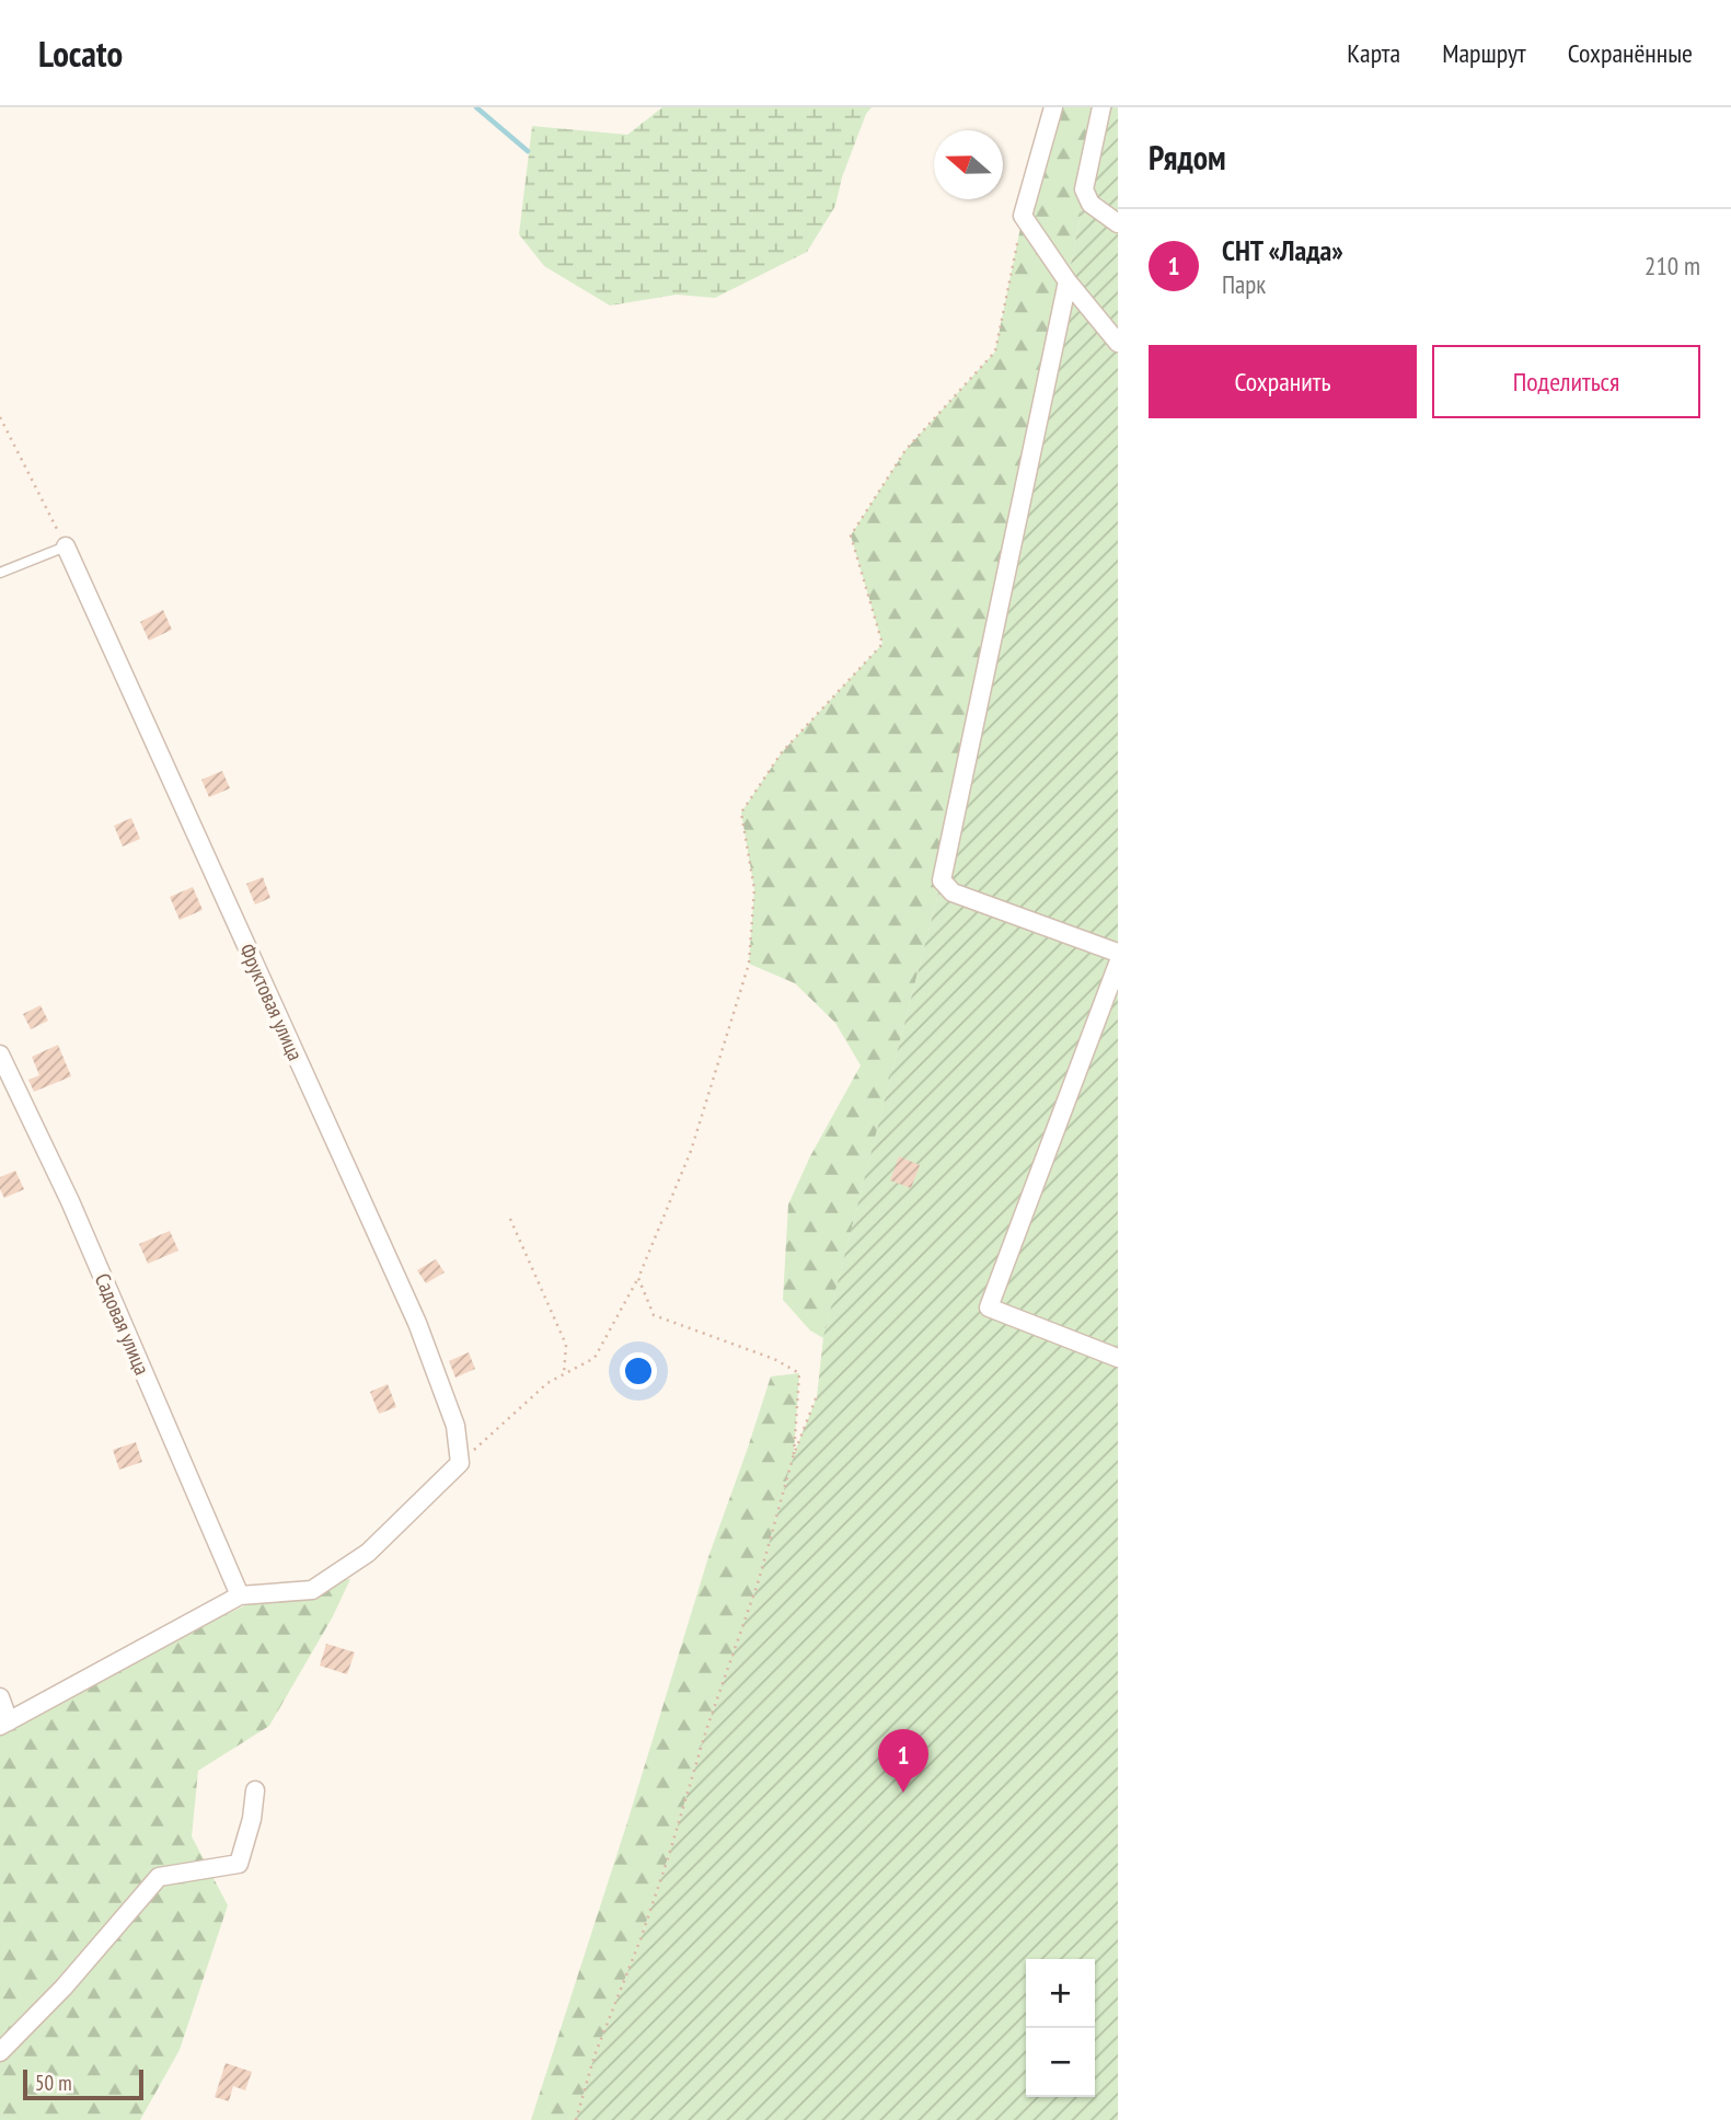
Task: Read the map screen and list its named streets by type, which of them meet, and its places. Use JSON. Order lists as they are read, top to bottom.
{
  "streets": {
    "street": ["Фруктовая улица", "Садовая улица"]
  },
  "scale_bar": "50 m",
  "north": "left",
  "page": {
    "header": "Locato",
    "nav": ["Карта", "Маршрут", "Сохранённые"],
    "heading": "Рядом",
    "list": [
      {
        "mark": "1",
        "name": "СНТ «Лада»",
        "note": "Парк",
        "value": "210 m"
      }
    ],
    "buttons": ["Сохранить", "Поделиться"],
    "pins": "1",
    "map_buttons": ["+", "−"],
    "scale": "50 m"
  }
}
